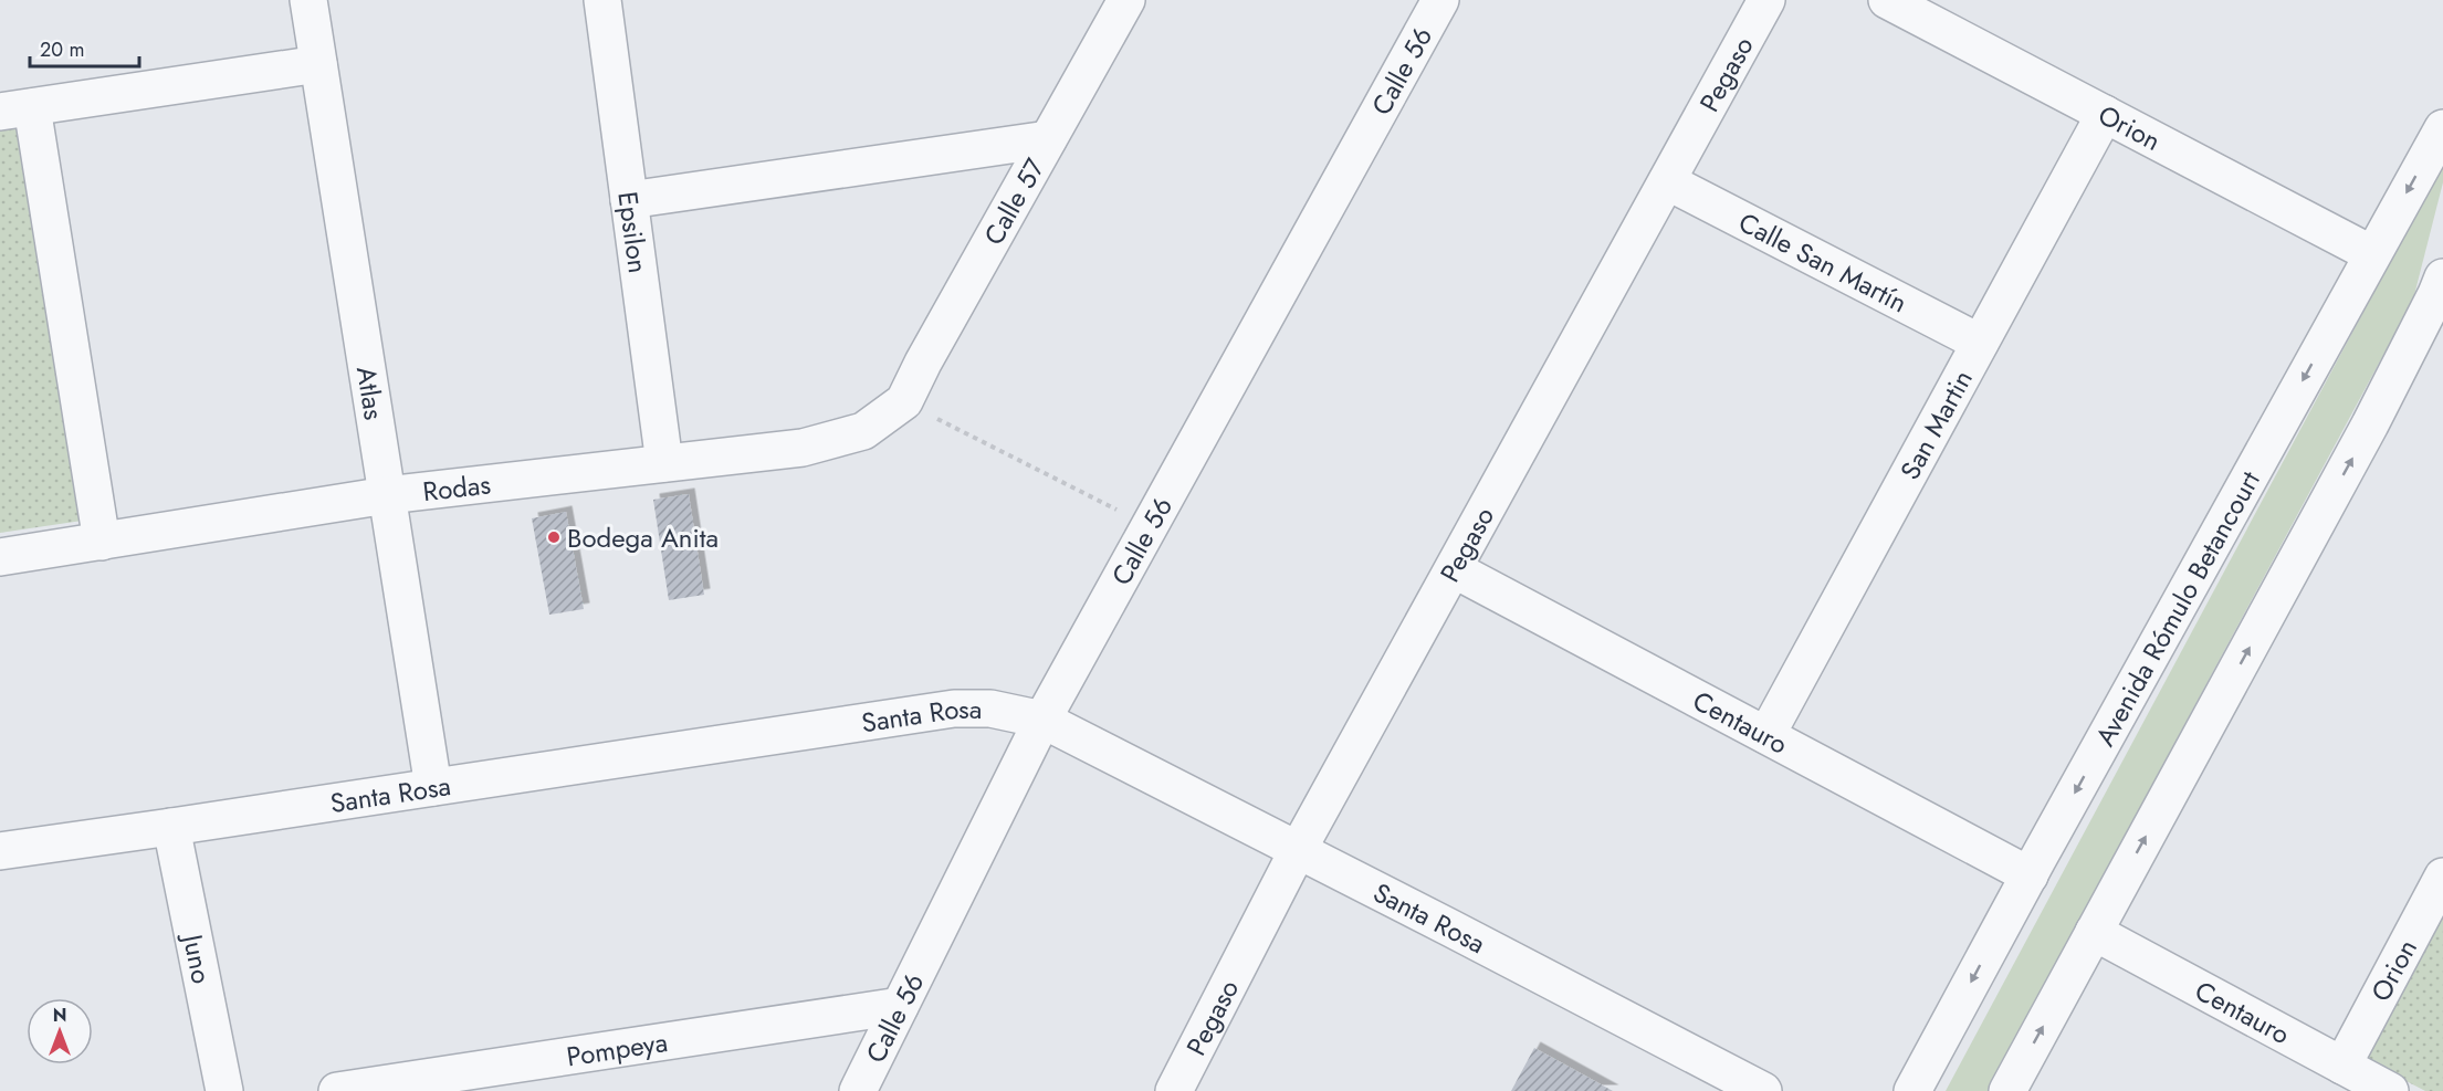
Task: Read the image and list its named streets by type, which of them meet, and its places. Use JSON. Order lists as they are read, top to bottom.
{
  "streets": {
    "street": [
      "Calle 56",
      "Pegaso",
      "Orion",
      "Calle 57",
      "Epsilon",
      "Calle San Martín",
      "Atlas",
      "San Martin",
      "Rodas",
      "Avenida Rómulo Betancourt",
      "Santa Rosa",
      "Centauro",
      "Juno",
      "Pompeya"
    ]
  },
  "crossings": [
    ["Calle 56", "Santa Rosa"],
    ["Calle 56", "Pompeya"],
    ["Pegaso", "Calle San Martín"],
    ["Pegaso", "Santa Rosa"],
    ["Pegaso", "Centauro"],
    ["Orion", "San Martin"],
    ["Orion", "Avenida Rómulo Betancourt"],
    ["Orion", "Centauro"],
    ["Calle 57", "Rodas"],
    ["Epsilon", "Rodas"],
    ["Calle San Martín", "San Martin"],
    ["Atlas", "Rodas"],
    ["Atlas", "Santa Rosa"],
    ["San Martin", "Centauro"],
    ["Avenida Rómulo Betancourt", "Centauro"],
    ["Santa Rosa", "Juno"]
  ],
  "places": ["Bodega Anita"],
  "scale_bar": "20 m",
  "north": "top"
}
